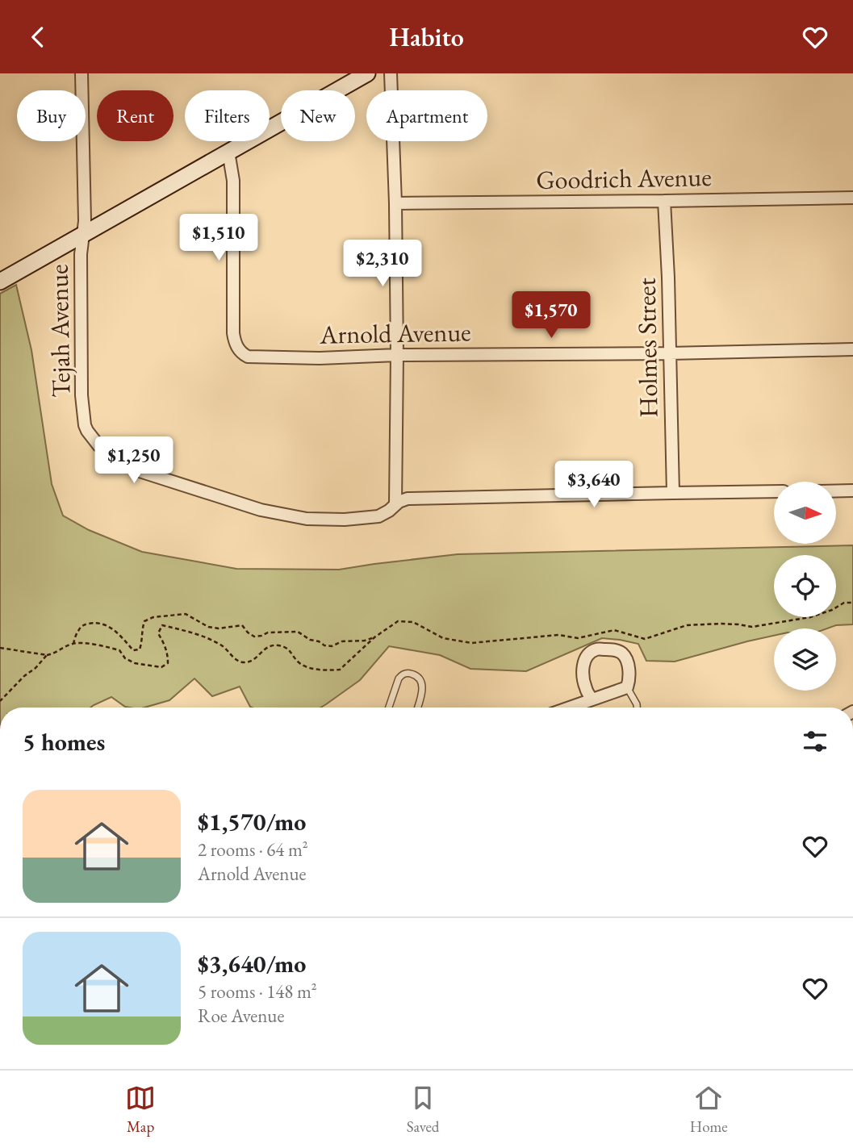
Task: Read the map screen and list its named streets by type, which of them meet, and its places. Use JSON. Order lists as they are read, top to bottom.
{
  "streets": {
    "street": [
      "Goodrich Avenue",
      "Tejah Avenue",
      "Arnold Avenue",
      "Holmes Street"
    ]
  },
  "crossings": [
    ["Goodrich Avenue", "Holmes Street"],
    ["Tejah Avenue", "Holmes Street"],
    ["Arnold Avenue", "Holmes Street"]
  ],
  "north": "right",
  "page": {
    "header": "Habito",
    "chip": [
      "Buy",
      "Rent",
      "Filters",
      "New",
      "Apartment"
    ],
    "price": [
      "$1,510",
      "$2,310",
      "$1,570",
      "$1,250",
      "$3,640"
    ],
    "heading": "5 homes",
    "list": [
      {
        "name": "$1,570/mo",
        "note": "2 rooms · 64 m² · Arnold Avenue"
      },
      {
        "name": "$3,640/mo",
        "note": "5 rooms · 148 m² · Roe Avenue"
      }
    ],
    "tabs": ["Map", "Saved", "Home"]
  }
}
